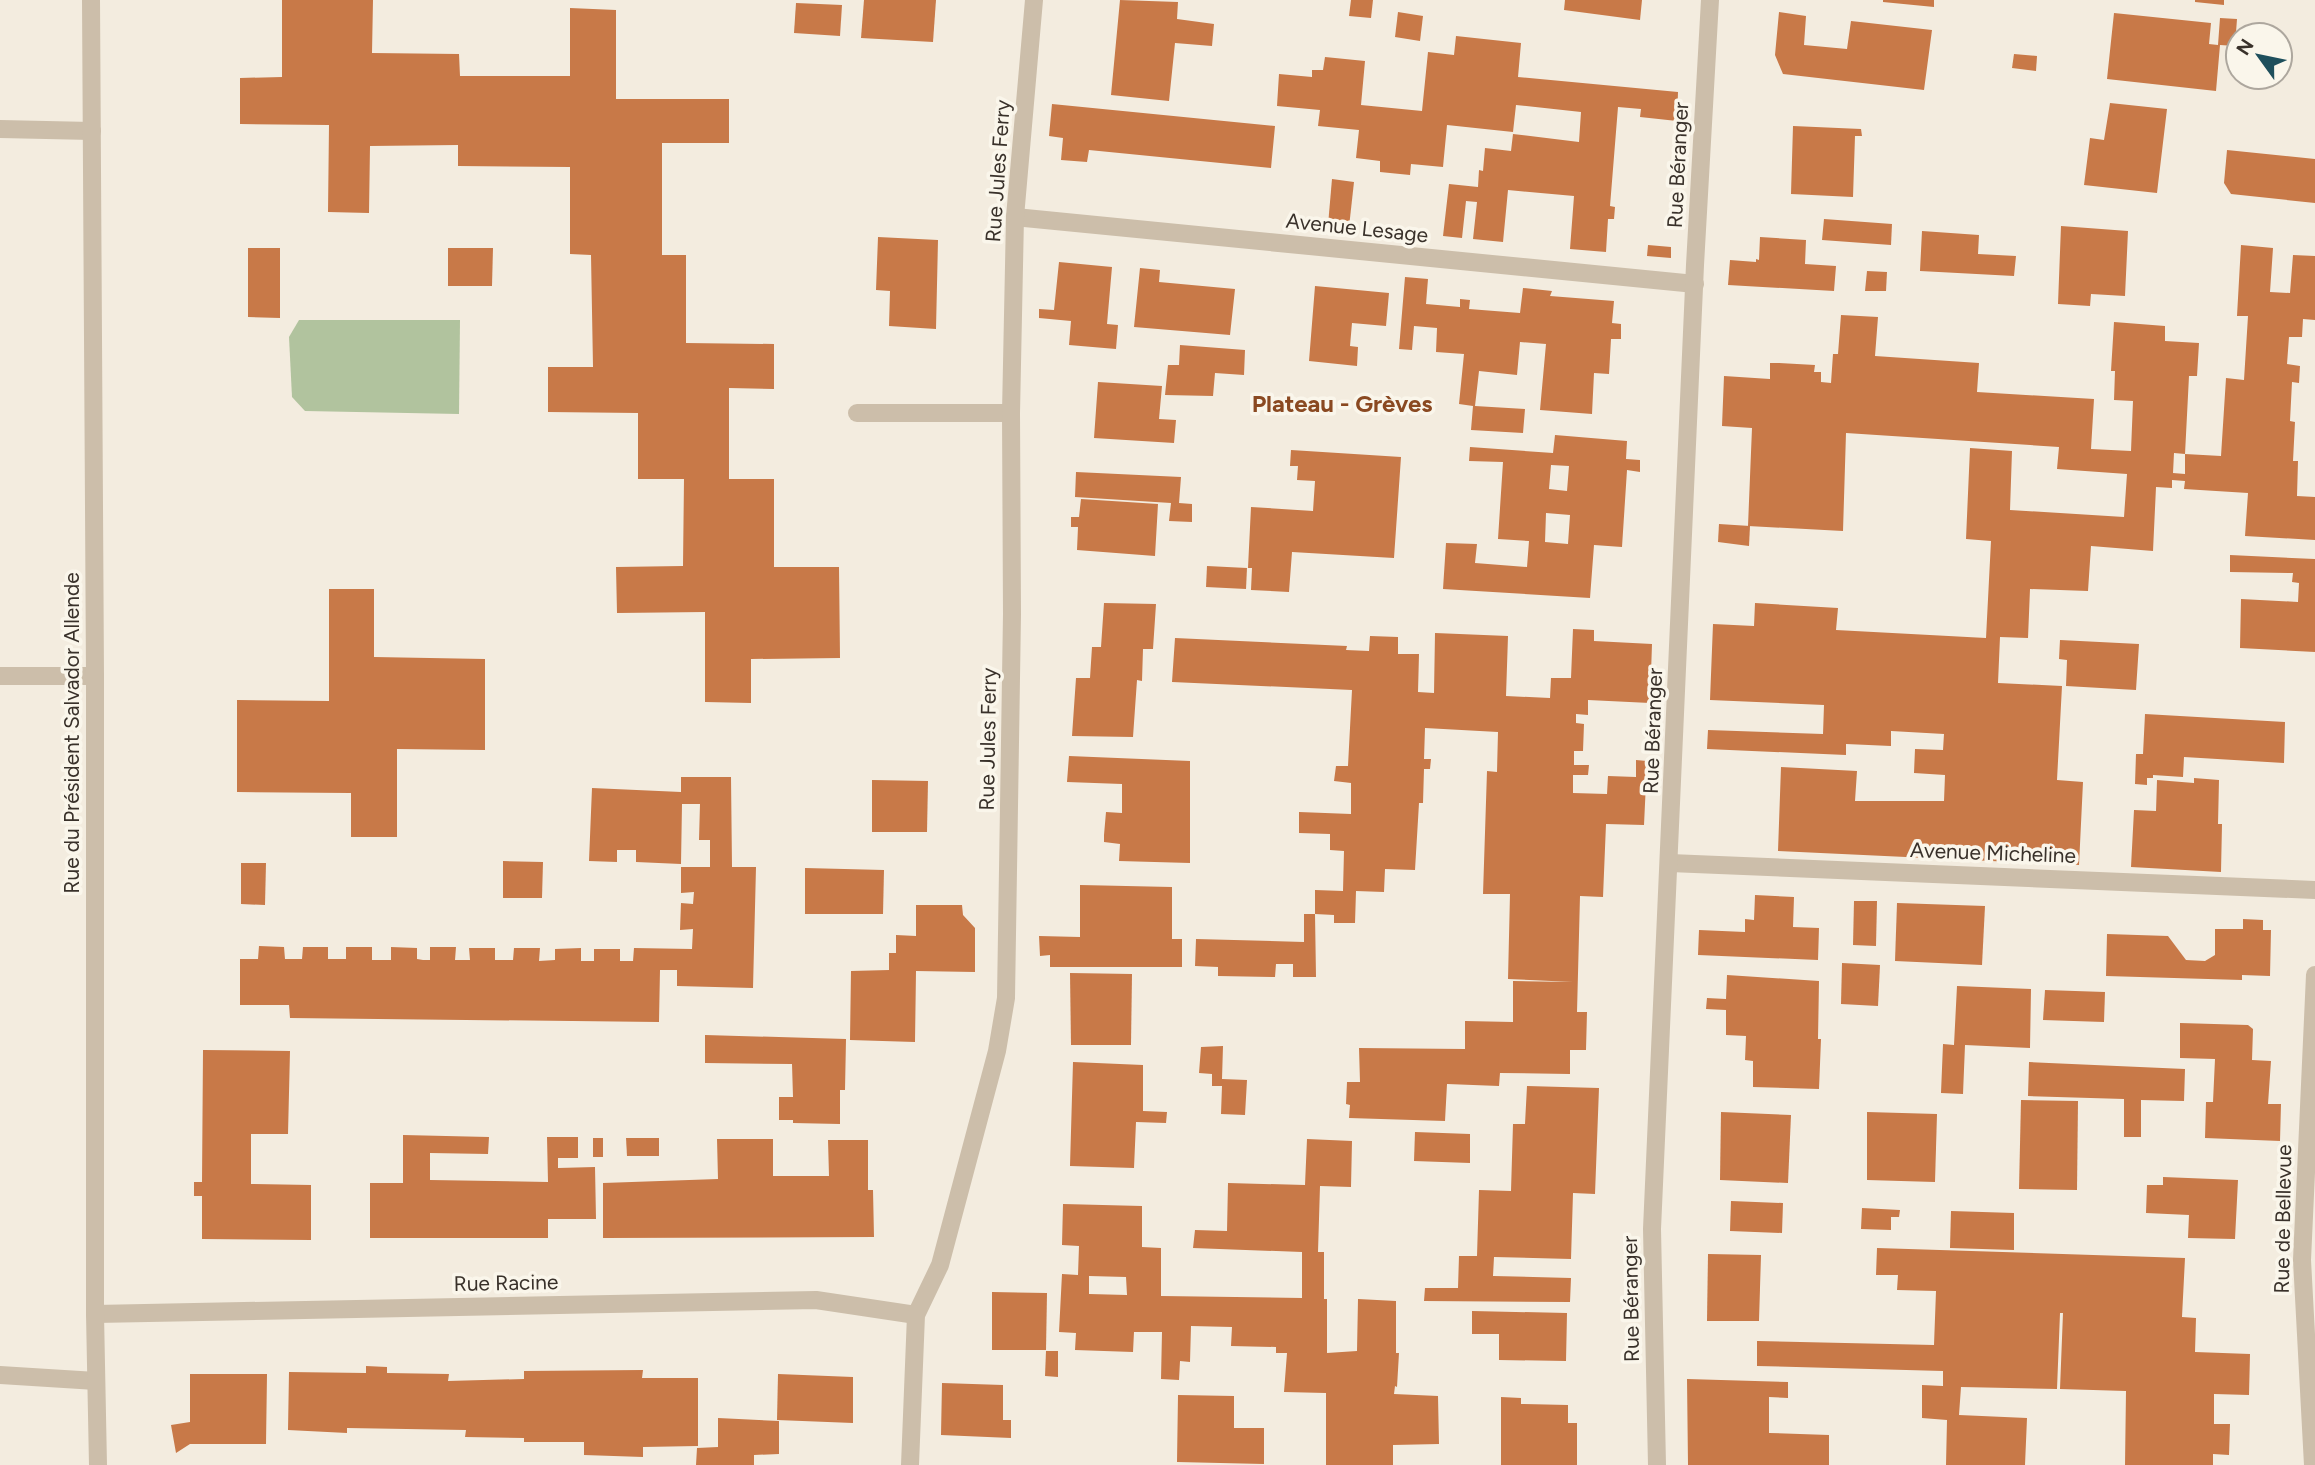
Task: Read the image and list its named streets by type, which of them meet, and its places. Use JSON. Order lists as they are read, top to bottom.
{
  "streets": {
    "street": [
      "Rue Béranger",
      "Rue Jules Ferry",
      "Avenue Lesage",
      "Rue du Président Salvador Allende",
      "Avenue Micheline",
      "Rue de Bellevue",
      "Rue Racine"
    ]
  },
  "crossings": [
    ["Rue Béranger", "Avenue Lesage"],
    ["Rue Béranger", "Avenue Micheline"],
    ["Rue Jules Ferry", "Avenue Lesage"],
    ["Rue Jules Ferry", "Rue Racine"],
    ["Rue du Président Salvador Allende", "Rue Racine"]
  ],
  "districts": ["Plateau - Grèves"],
  "north": "top left"
}
